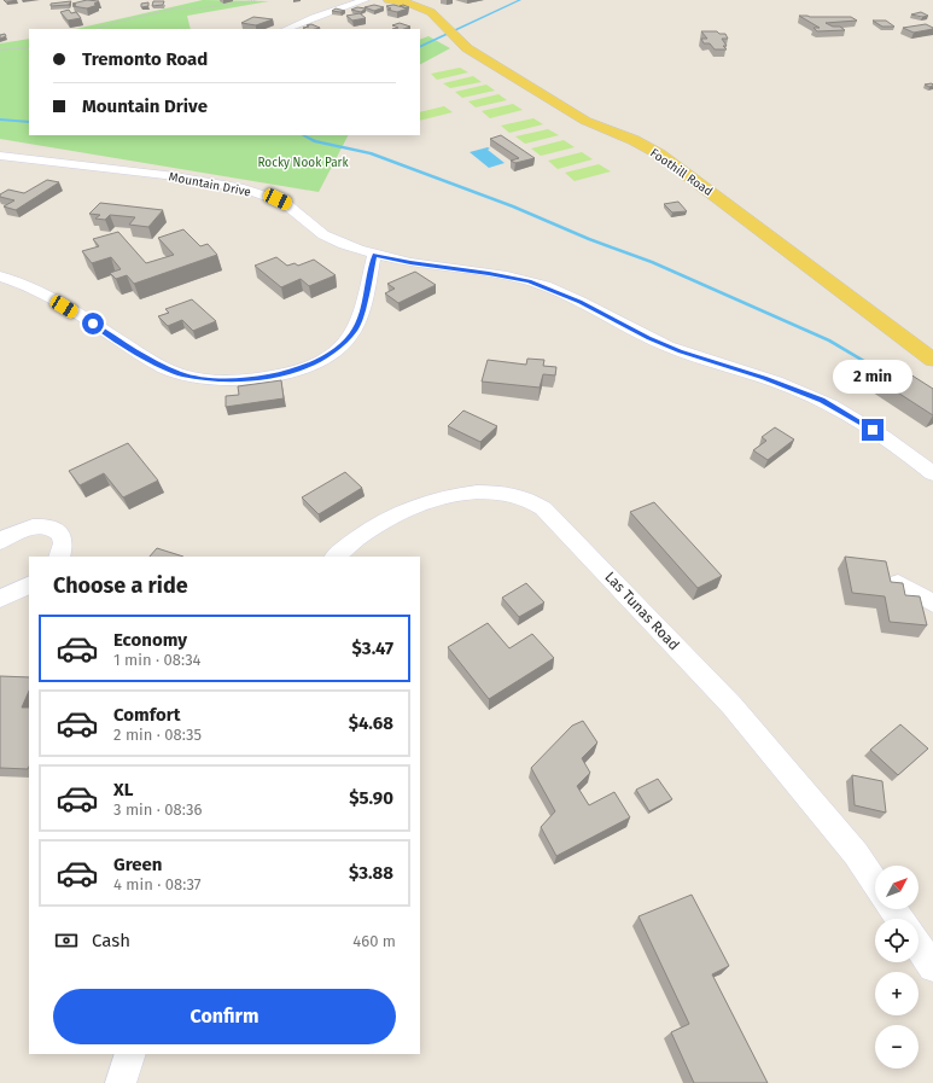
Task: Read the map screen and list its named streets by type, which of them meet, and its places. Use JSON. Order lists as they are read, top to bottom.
{
  "streets": {
    "main road": ["Foothill Road"],
    "street": ["Mountain Drive", "Las Tunas Road"]
  },
  "parks": ["Rocky Nook Park"],
  "north": "top right",
  "page": {
    "banner": ["Tremonto Road", "Mountain Drive"],
    "bubble": "2 min",
    "heading": "Choose a ride",
    "list": [
      {
        "name": "Economy",
        "note": "1 min · 08:34",
        "value": "$3.47"
      },
      {
        "name": "Comfort",
        "note": "2 min · 08:35",
        "value": "$4.68"
      },
      {
        "name": "XL",
        "note": "3 min · 08:36",
        "value": "$5.90"
      },
      {
        "name": "Green",
        "note": "4 min · 08:37",
        "value": "$3.88"
      }
    ],
    "map_buttons": ["+", "−"],
    "pay": ["Cash", "460 m"],
    "buttons": "Confirm"
  }
}
